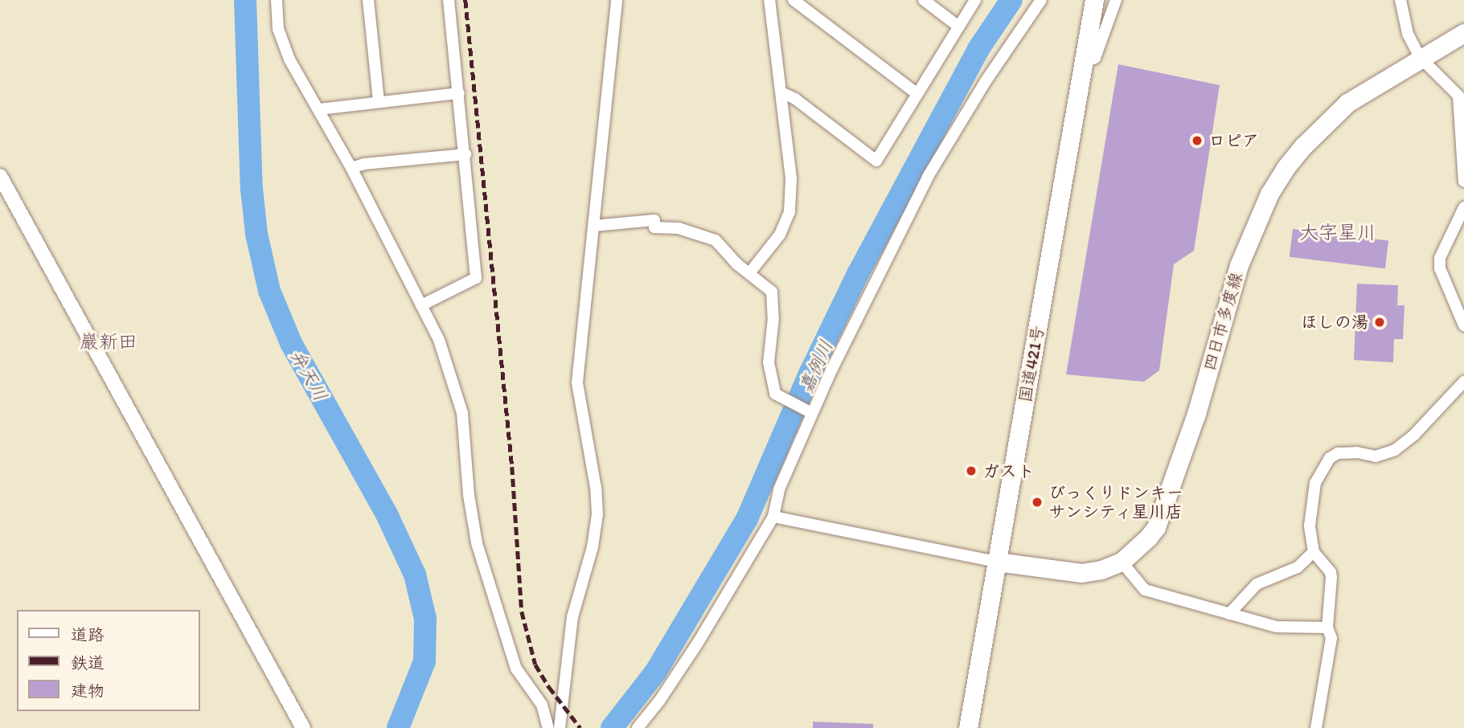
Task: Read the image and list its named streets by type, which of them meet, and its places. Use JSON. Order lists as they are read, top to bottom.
{
  "streets": {
    "main road": ["四日市多度線", "国道421号"]
  },
  "crossings": [
    ["四日市多度線", "国道421号"]
  ],
  "districts": ["大字星川", "巖新田"],
  "water": ["嘉例川", "弁天川"],
  "places": [
    "ロピア",
    "ほしの湯",
    "ガスト",
    "びっくりドンキー サンシティ星川店"
  ],
  "legend": ["道路", "鉄道", "建物"]
}
